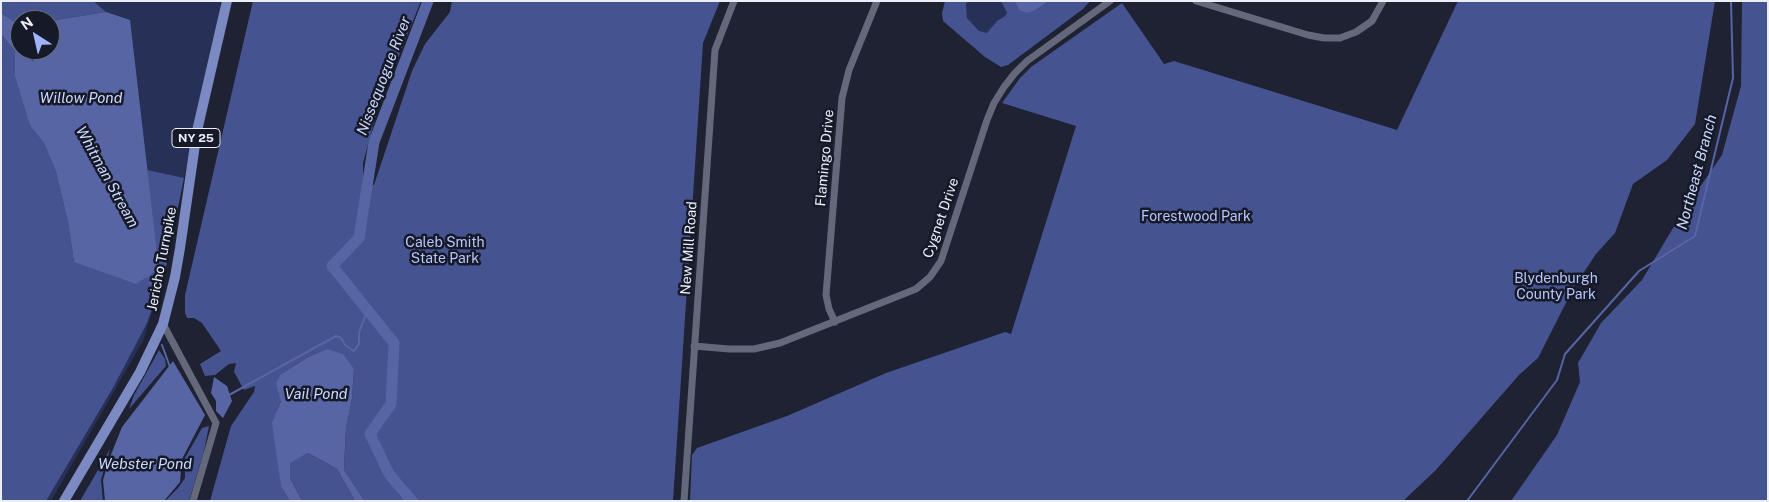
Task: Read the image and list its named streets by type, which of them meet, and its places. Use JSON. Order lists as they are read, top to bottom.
{
  "streets": {
    "main road": ["NY 25", "Jericho Turnpike"],
    "street": ["Flamingo Drive", "Cygnet Drive", "New Mill Road"]
  },
  "crossings": [
    ["Flamingo Drive", "Cygnet Drive"],
    ["Cygnet Drive", "New Mill Road"]
  ],
  "water": [
    "Nissequogue River",
    "Willow Pond",
    "Northeast Branch",
    "Whitman Stream",
    "Vail Pond",
    "Webster Pond"
  ],
  "parks": ["Forestwood Park", "Caleb Smith State Park", "Blydenburgh County Park"],
  "north": "top left"
}
